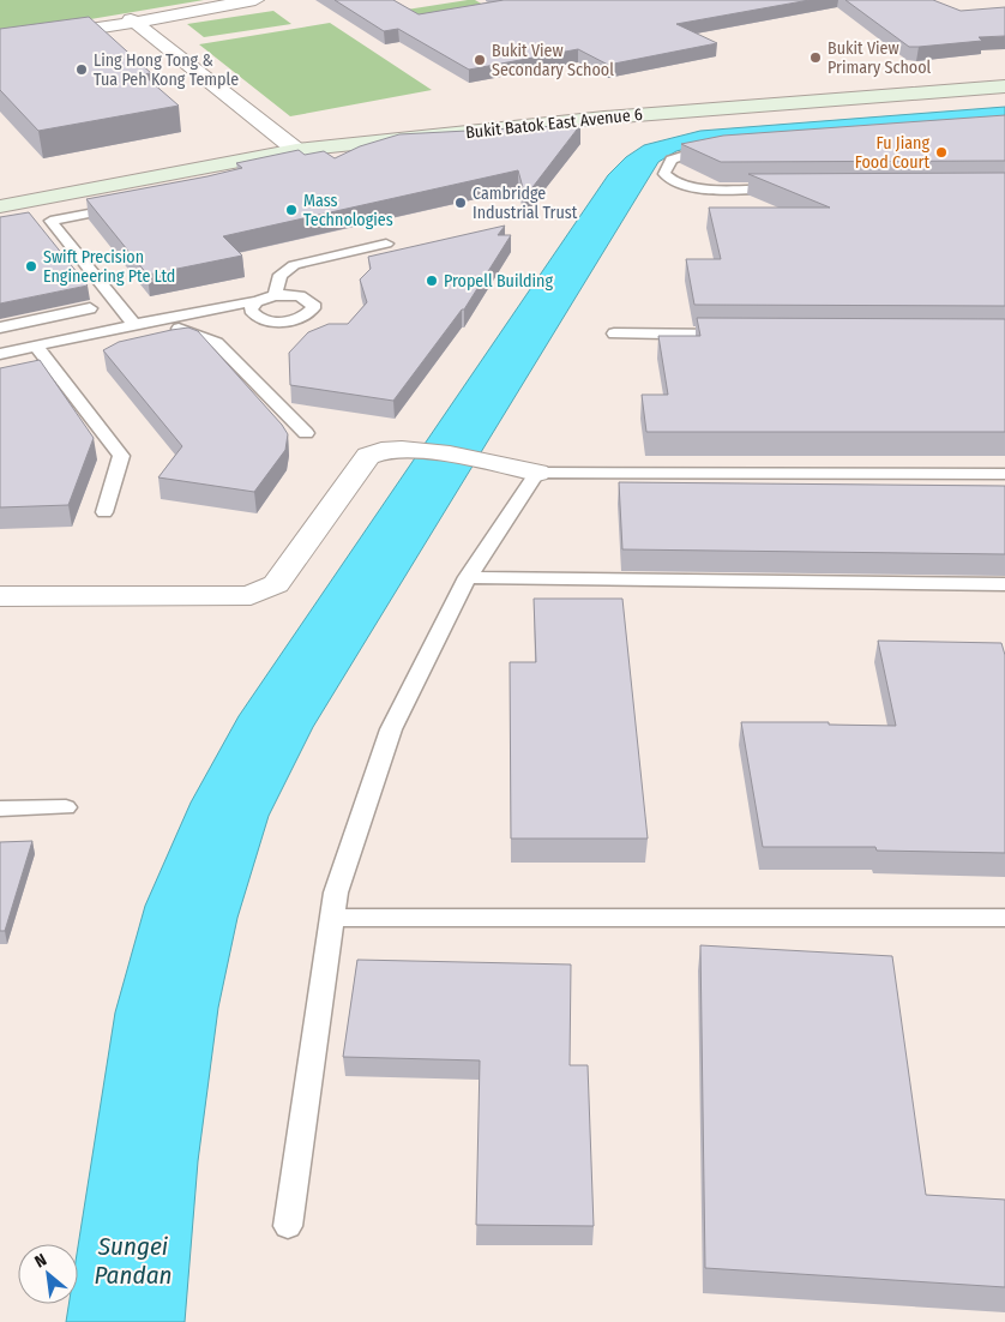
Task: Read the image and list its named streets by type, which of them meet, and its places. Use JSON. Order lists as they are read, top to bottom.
{
  "streets": {
    "main road": ["Bukit Batok East Avenue 6"]
  },
  "water": ["Sungei Pandan"],
  "places": [
    "Bukit View Primary School",
    "Bukit View Secondary School",
    "Ling Hong Tong & Tua Peh Kong Temple",
    "Fu Jiang Food Court",
    "Cambridge Industrial Trust",
    "Mass Technologies",
    "Swift Precision Engineering Pte Ltd",
    "Propell Building"
  ],
  "north": "top left"
}
